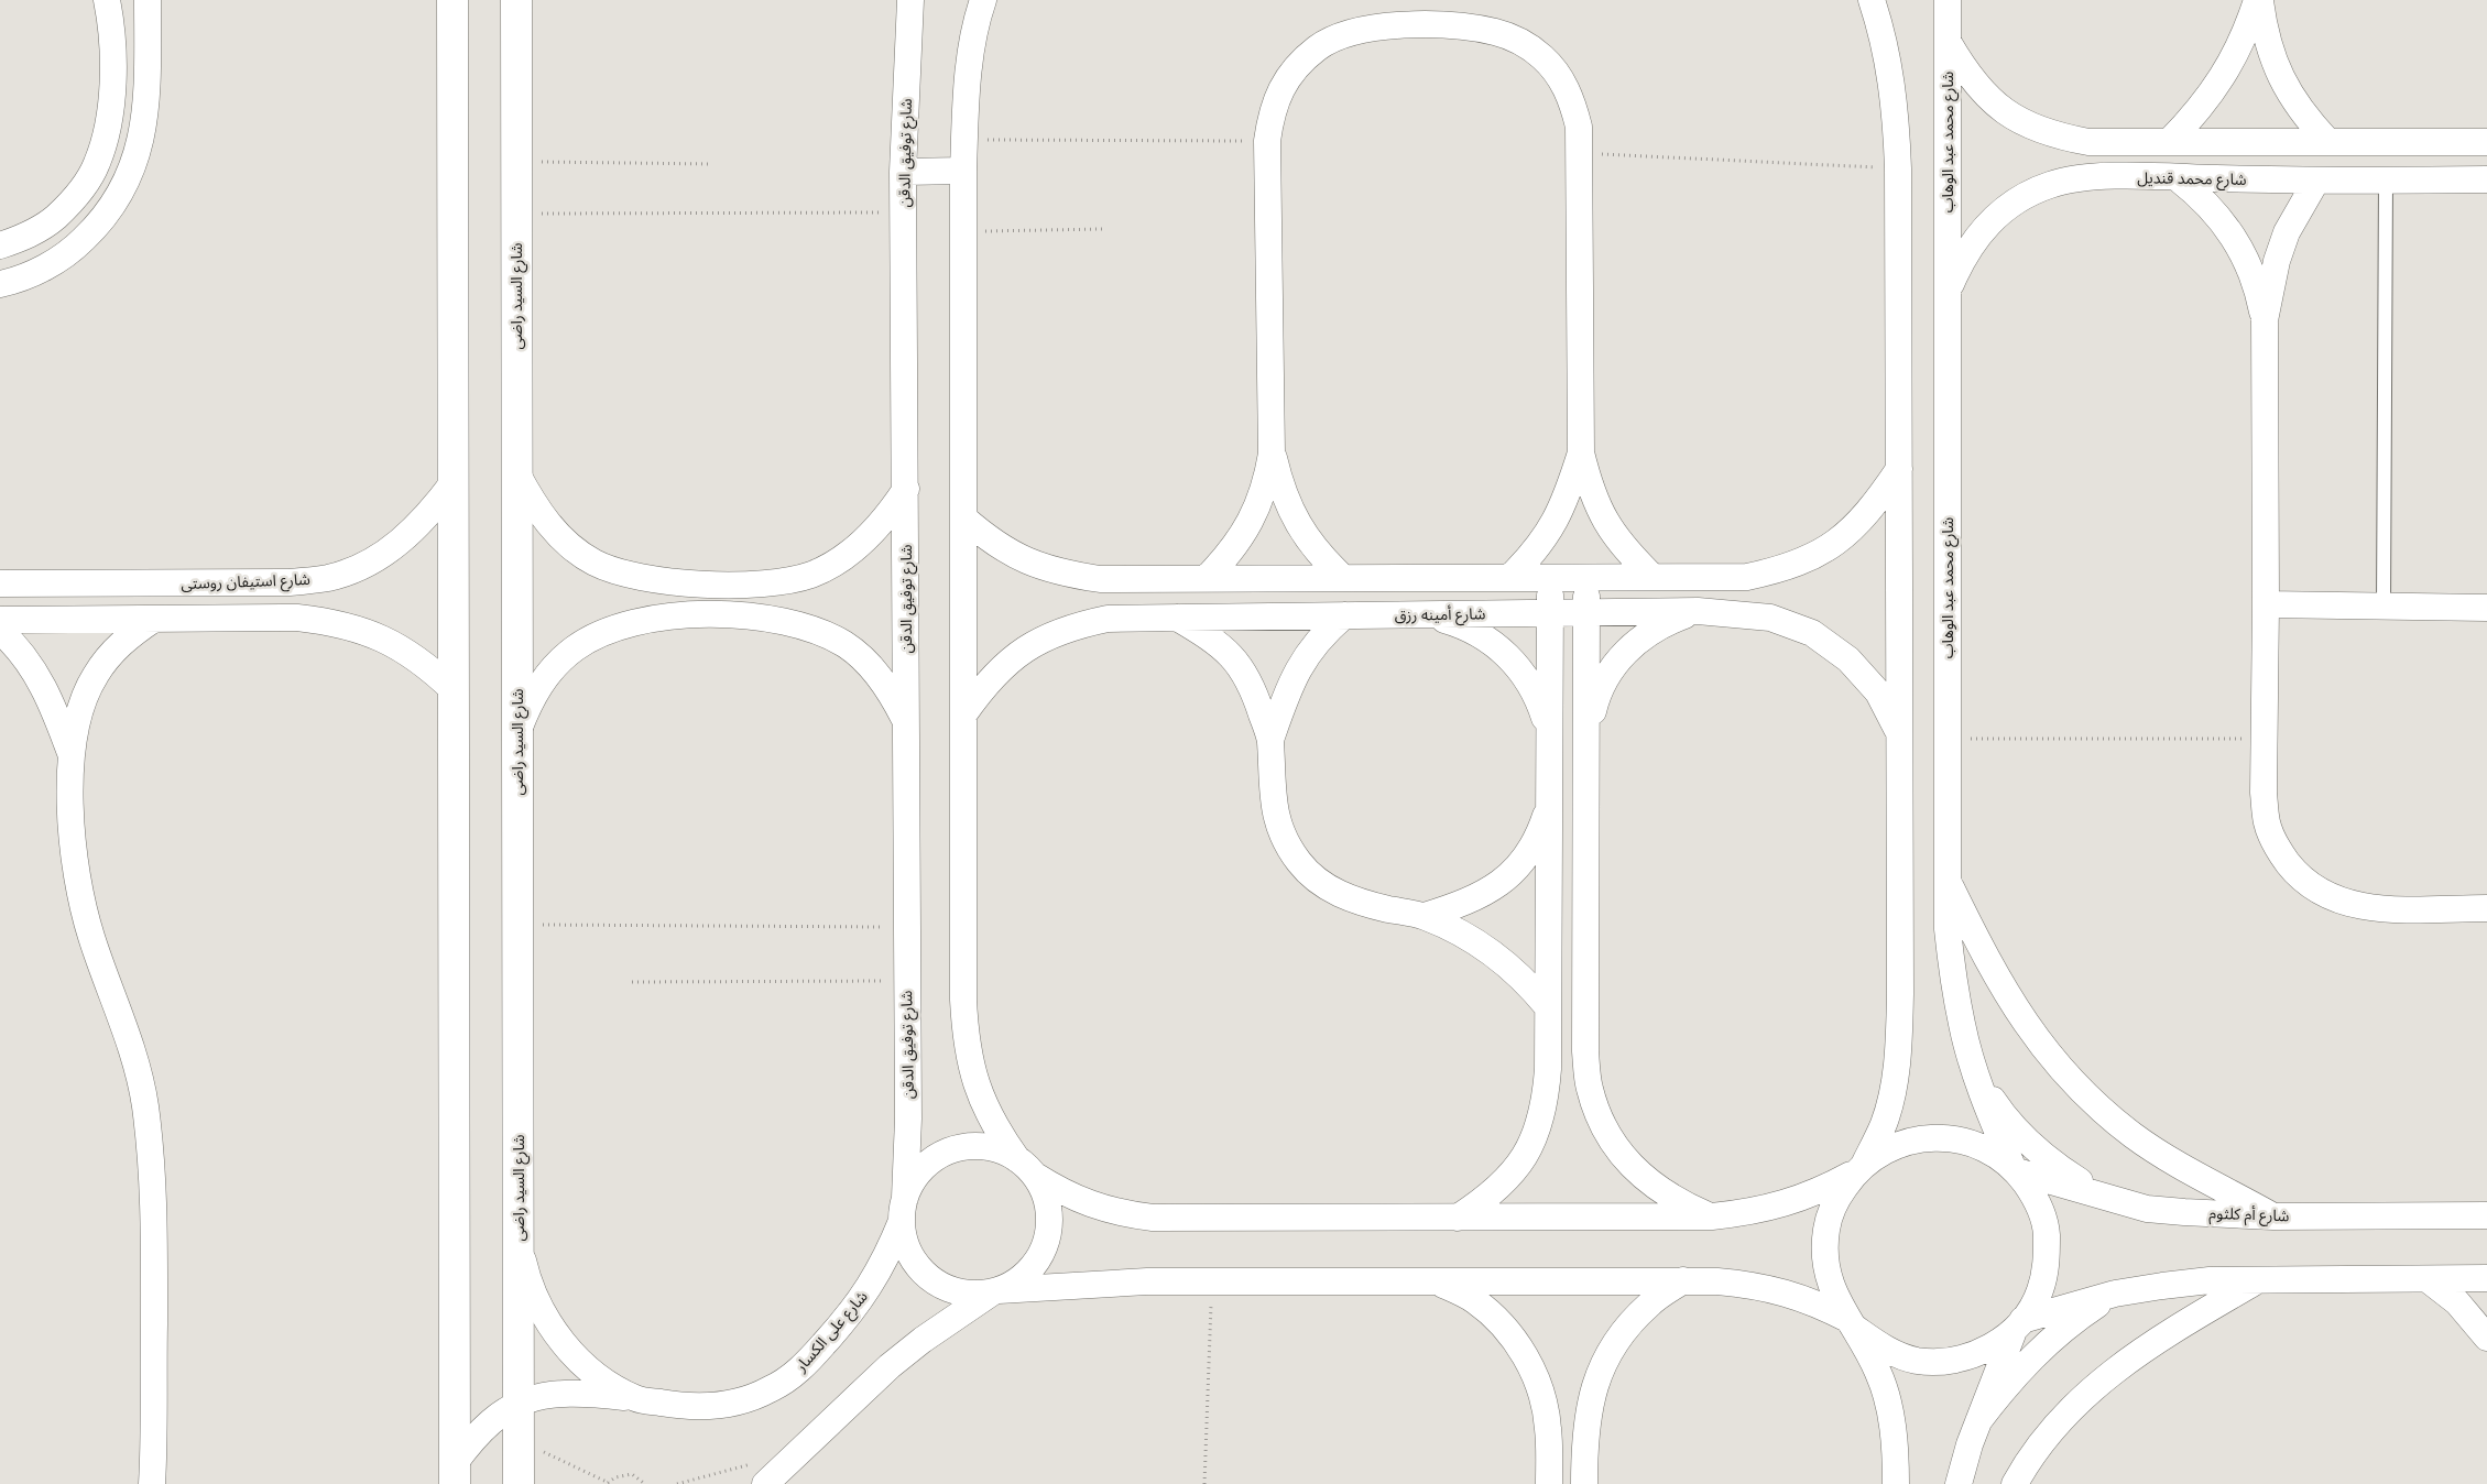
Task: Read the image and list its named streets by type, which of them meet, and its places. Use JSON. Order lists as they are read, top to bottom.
{
  "streets": {
    "street": [
      "شارع محمد عبد الوهاب",
      "شارع توفيق الدقن",
      "شارع محمد قنديل",
      "شارع السيد راضى",
      "شارع استيفان روستى",
      "شارع أمينه رزق",
      "شارع أم كلثوم",
      "شارع على الكسار"
    ]
  },
  "crossings": [
    ["شارع محمد عبد الوهاب", "شارع محمد قنديل"],
    ["شارع محمد عبد الوهاب", "شارع أم كلثوم"],
    ["شارع توفيق الدقن", "شارع على الكسار"],
    ["شارع السيد راضى", "شارع على الكسار"]
  ]
}
